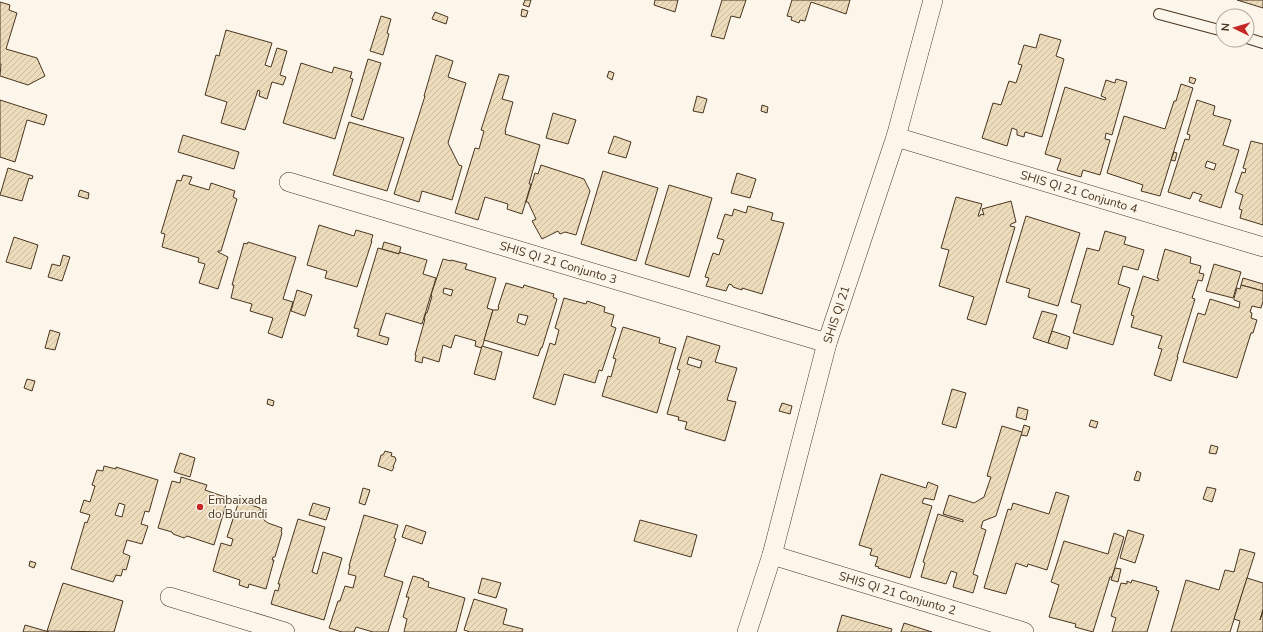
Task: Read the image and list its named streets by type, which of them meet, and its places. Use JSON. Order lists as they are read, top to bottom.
{
  "streets": {
    "street": [
      "SHIS QI 21 Conjunto 4",
      "SHIS QI 21 Conjunto 3",
      "SHIS QI 21",
      "SHIS QI 21 Conjunto 2"
    ]
  },
  "crossings": [
    ["SHIS QI 21 Conjunto 4", "SHIS QI 21"],
    ["SHIS QI 21 Conjunto 3", "SHIS QI 21"],
    ["SHIS QI 21", "SHIS QI 21 Conjunto 2"]
  ],
  "places": ["Embaixada do Burundi"],
  "north": "left"
}
